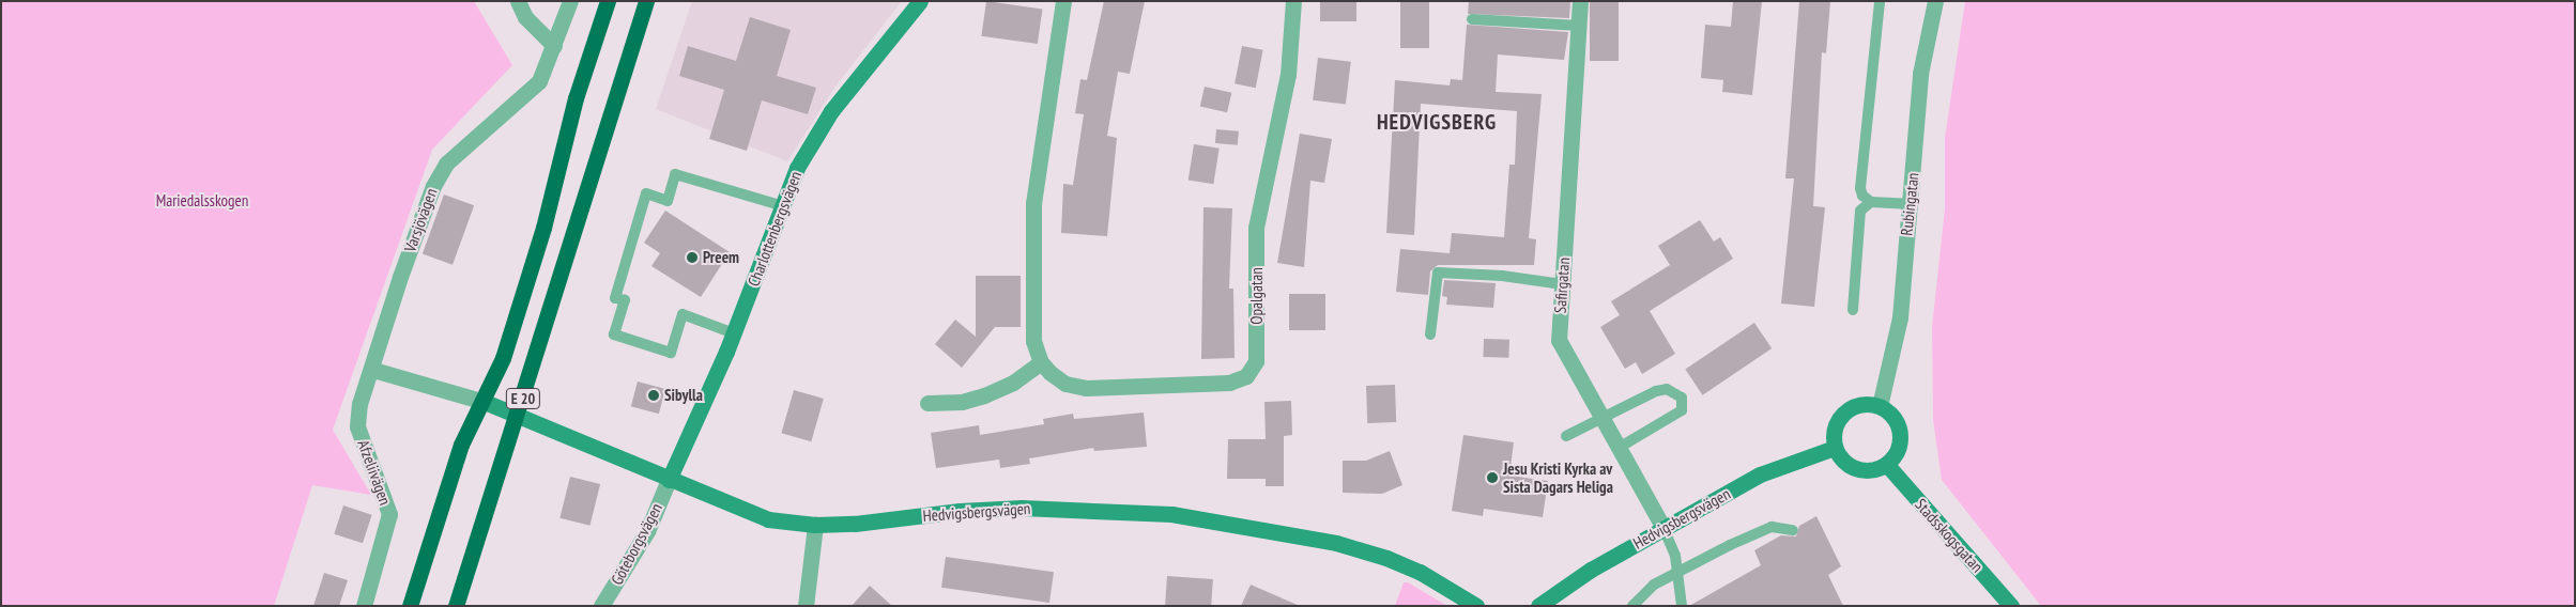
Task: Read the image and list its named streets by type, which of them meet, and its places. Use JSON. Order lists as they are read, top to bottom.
{
  "streets": {
    "highway": ["E 20"],
    "street": [
      "Rubingatan",
      "Varsjövägen",
      "Charlottenbergsvägen",
      "Safirgatan",
      "Opalgatan",
      "Afzeliivägen",
      "Hedvigsbergsvägen",
      "Stadsskogsgatan",
      "Göteborgsvägen"
    ]
  },
  "crossings": [
    ["Rubingatan", "Hedvigsbergsvägen"],
    ["Rubingatan", "Stadsskogsgatan"],
    ["Varsjövägen", "Afzeliivägen"],
    ["Charlottenbergsvägen", "Hedvigsbergsvägen"],
    ["Charlottenbergsvägen", "Göteborgsvägen"],
    ["Safirgatan", "Hedvigsbergsvägen"],
    ["E 20", "Hedvigsbergsvägen"],
    ["Hedvigsbergsvägen", "Stadsskogsgatan"],
    ["Hedvigsbergsvägen", "Göteborgsvägen"]
  ],
  "districts": ["HEDVIGSBERG"],
  "parks": ["Mariedalsskogen"],
  "places": ["Preem", "Sibylla", "Jesu Kristi Kyrka av Sista Dagars Heliga"]
}
